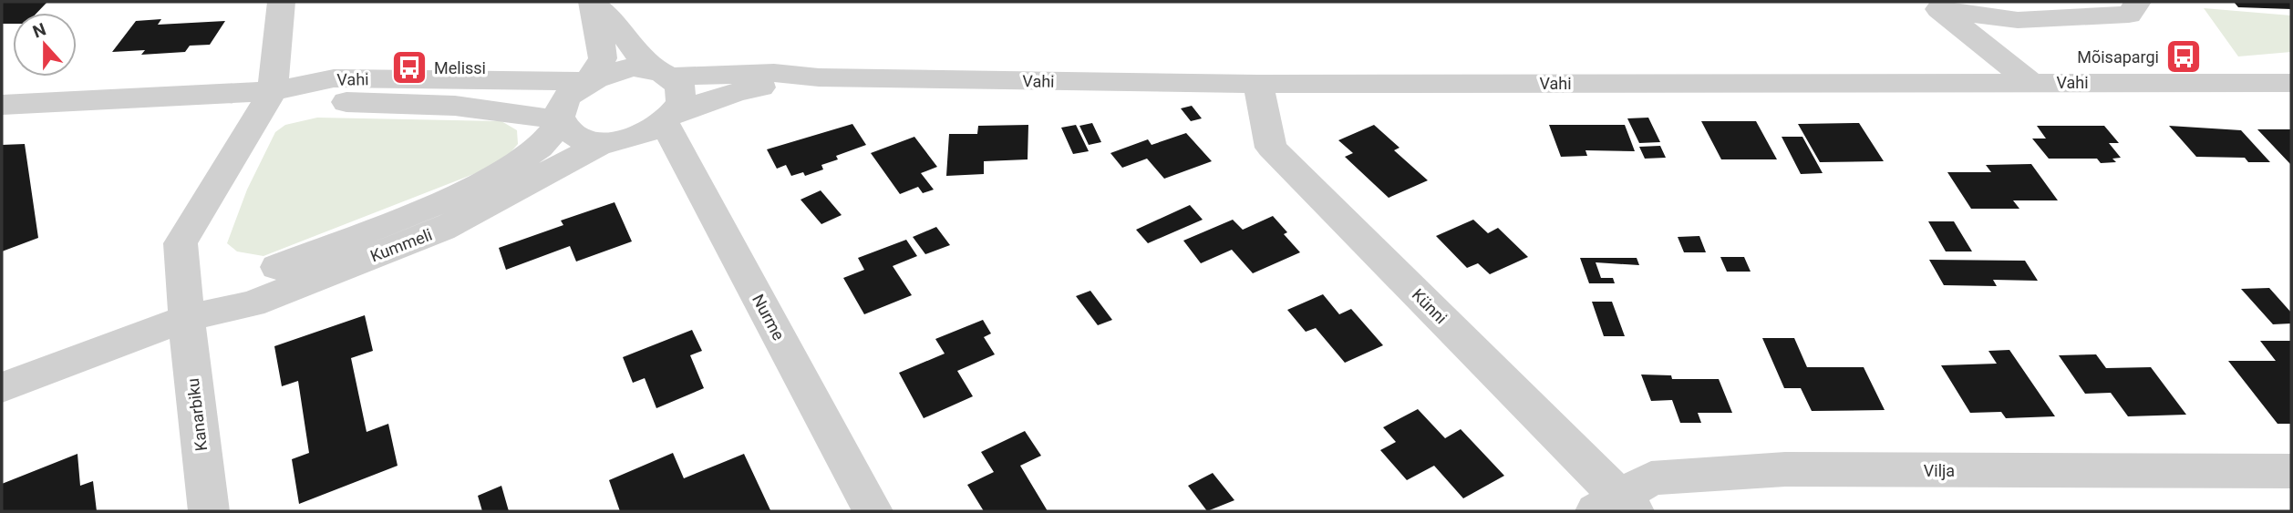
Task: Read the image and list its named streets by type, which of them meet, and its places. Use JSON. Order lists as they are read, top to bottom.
{
  "streets": {
    "street": [
      "Vahi",
      "Kummeli",
      "Künni",
      "Nurme",
      "Kanarbiku",
      "Vilja"
    ]
  },
  "crossings": [
    ["Vahi", "Kummeli"],
    ["Vahi", "Künni"],
    ["Vahi", "Nurme"],
    ["Vahi", "Kanarbiku"],
    ["Kummeli", "Kanarbiku"],
    ["Künni", "Vilja"]
  ],
  "places": {
    "bus stop": ["Mõisapargi", "Melissi"]
  },
  "north": "top"
}
